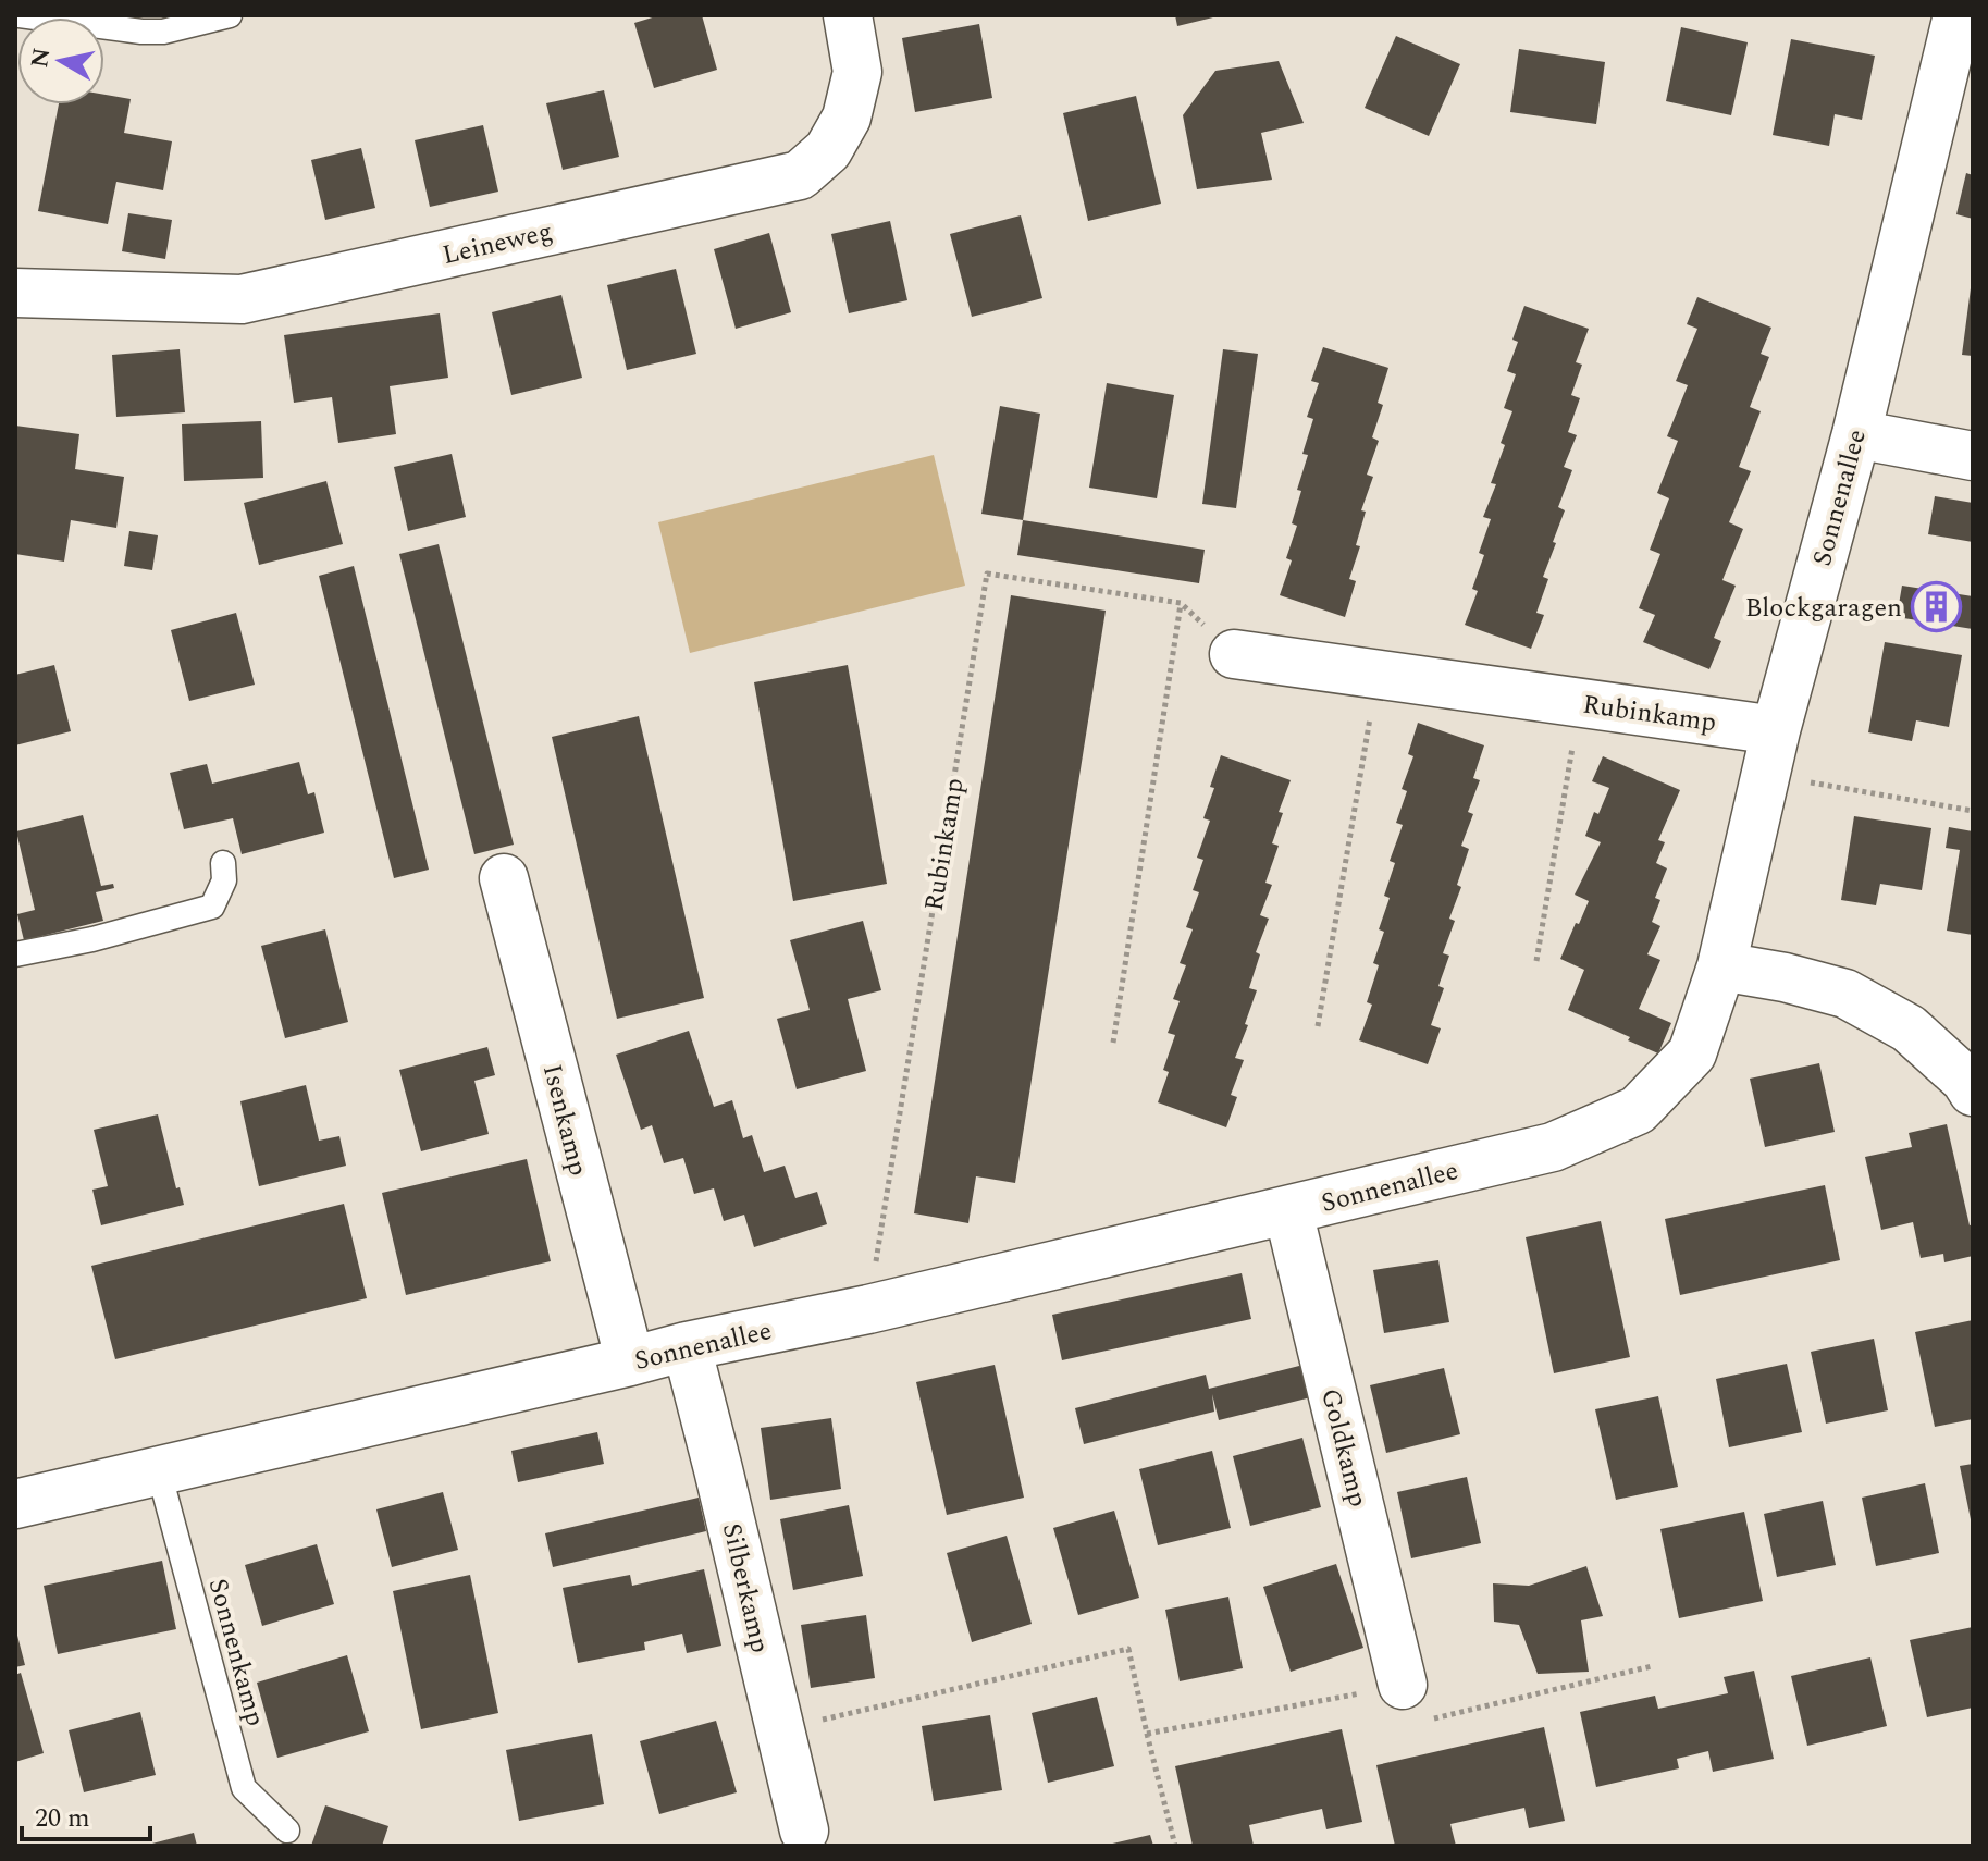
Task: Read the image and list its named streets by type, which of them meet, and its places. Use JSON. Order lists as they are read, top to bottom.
{
  "streets": {
    "street": [
      "Leineweg",
      "Sonnenallee",
      "Rubinkamp",
      "Isenkamp",
      "Goldkamp",
      "Silberkamp"
    ],
    "lane": ["Sonnenkamp"]
  },
  "crossings": [
    ["Sonnenallee", "Rubinkamp"],
    ["Sonnenallee", "Isenkamp"],
    ["Sonnenallee", "Goldkamp"],
    ["Sonnenallee", "Silberkamp"],
    ["Sonnenallee", "Sonnenkamp"]
  ],
  "places": {
    "building": ["Blockgaragen"]
  },
  "scale_bar": "20 m",
  "north": "left"
}
